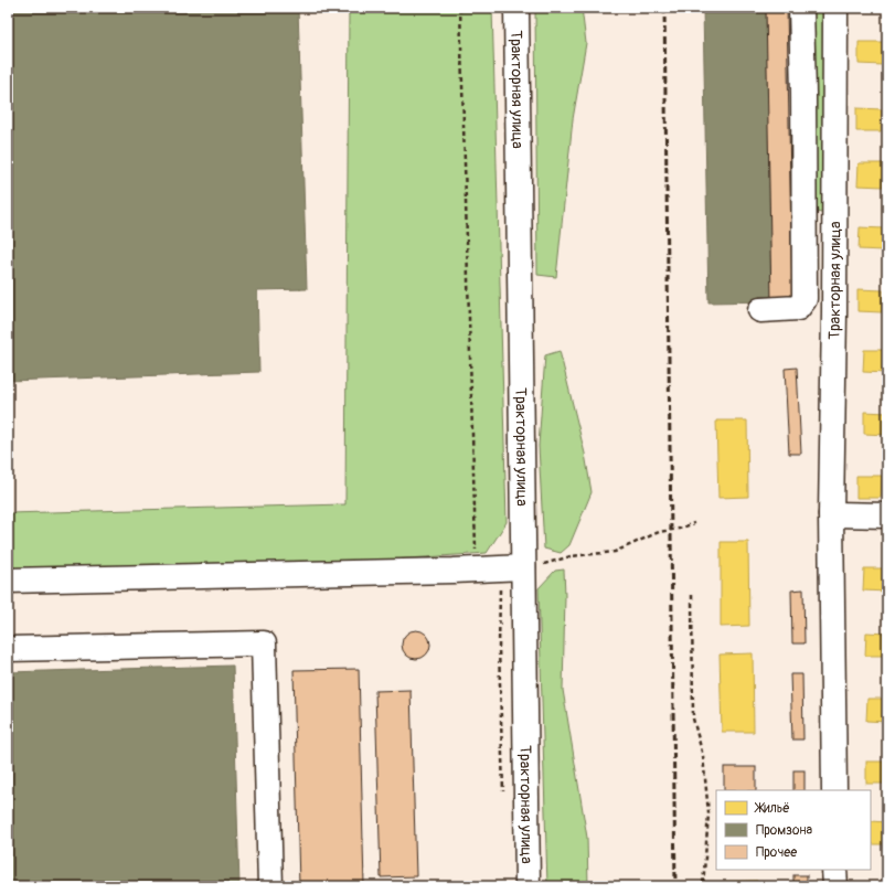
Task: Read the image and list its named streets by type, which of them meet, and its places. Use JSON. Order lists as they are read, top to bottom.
{
  "streets": {
    "street": ["Тракторная улица"]
  },
  "legend": ["Жильё", "Промзона", "Прочее"]
}
